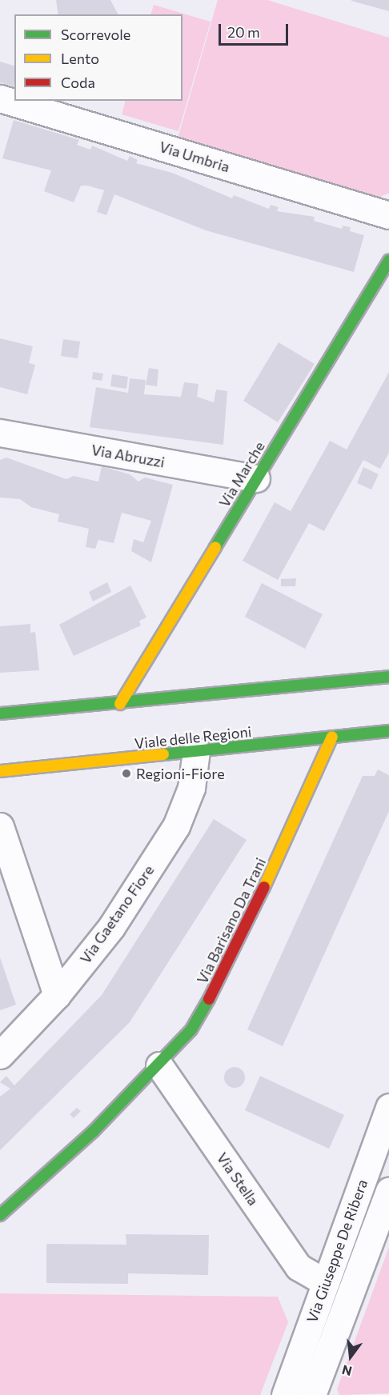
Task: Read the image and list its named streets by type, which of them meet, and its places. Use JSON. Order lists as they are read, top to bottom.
{
  "streets": {
    "street": [
      "Via Umbria",
      "Via Abruzzi",
      "Via Marche",
      "Viale delle Regioni",
      "Via Gaetano Fiore",
      "Via Barisano Da Trani",
      "Via Stella",
      "Via Giuseppe De Ribera"
    ]
  },
  "crossings": [
    ["Via Abruzzi", "Via Marche"],
    ["Viale delle Regioni", "Via Gaetano Fiore"],
    ["Viale delle Regioni", "Via Barisano Da Trani"],
    ["Via Barisano Da Trani", "Via Stella"],
    ["Via Stella", "Via Giuseppe De Ribera"]
  ],
  "places": ["Regioni-Fiore"],
  "legend": ["Scorrevole", "Lento", "Coda"],
  "scale_bar": "20 m",
  "north": "bottom"
}
